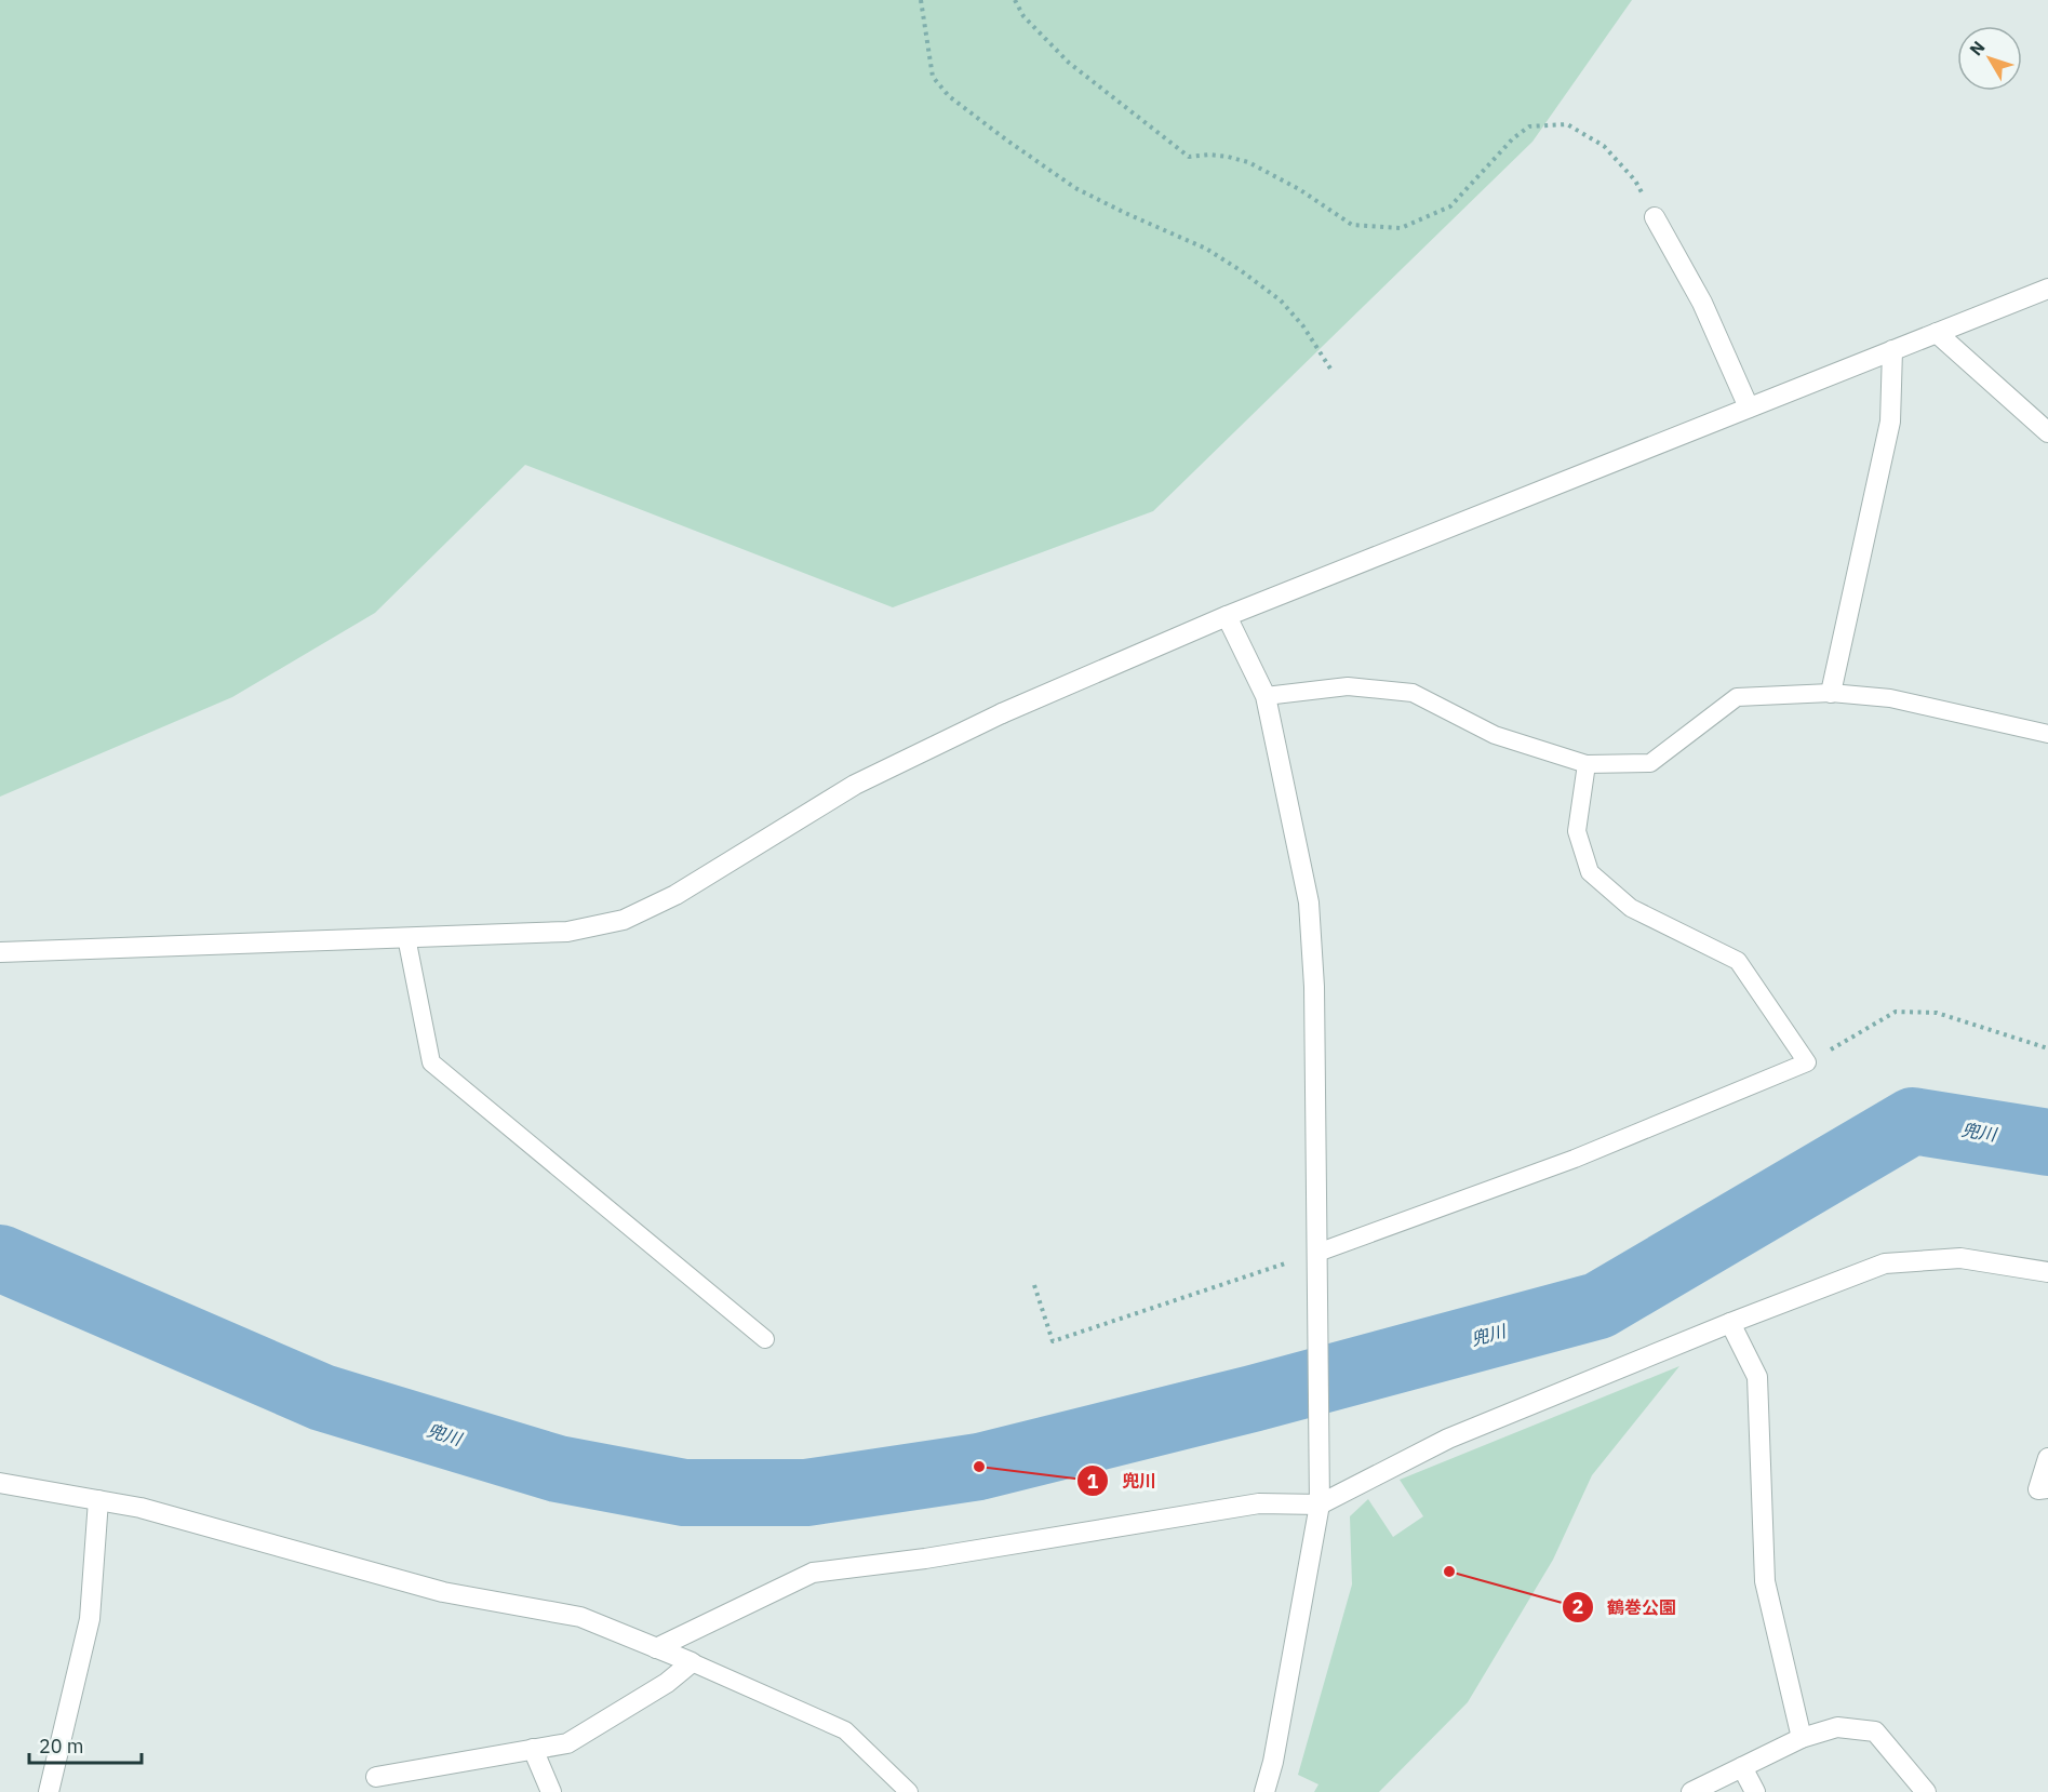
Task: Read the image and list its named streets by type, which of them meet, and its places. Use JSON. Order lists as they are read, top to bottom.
{
  "water": ["兜川"],
  "places": ["兜川", "鶴巻公園"],
  "scale_bar": "20 m",
  "north": "top left"
}
